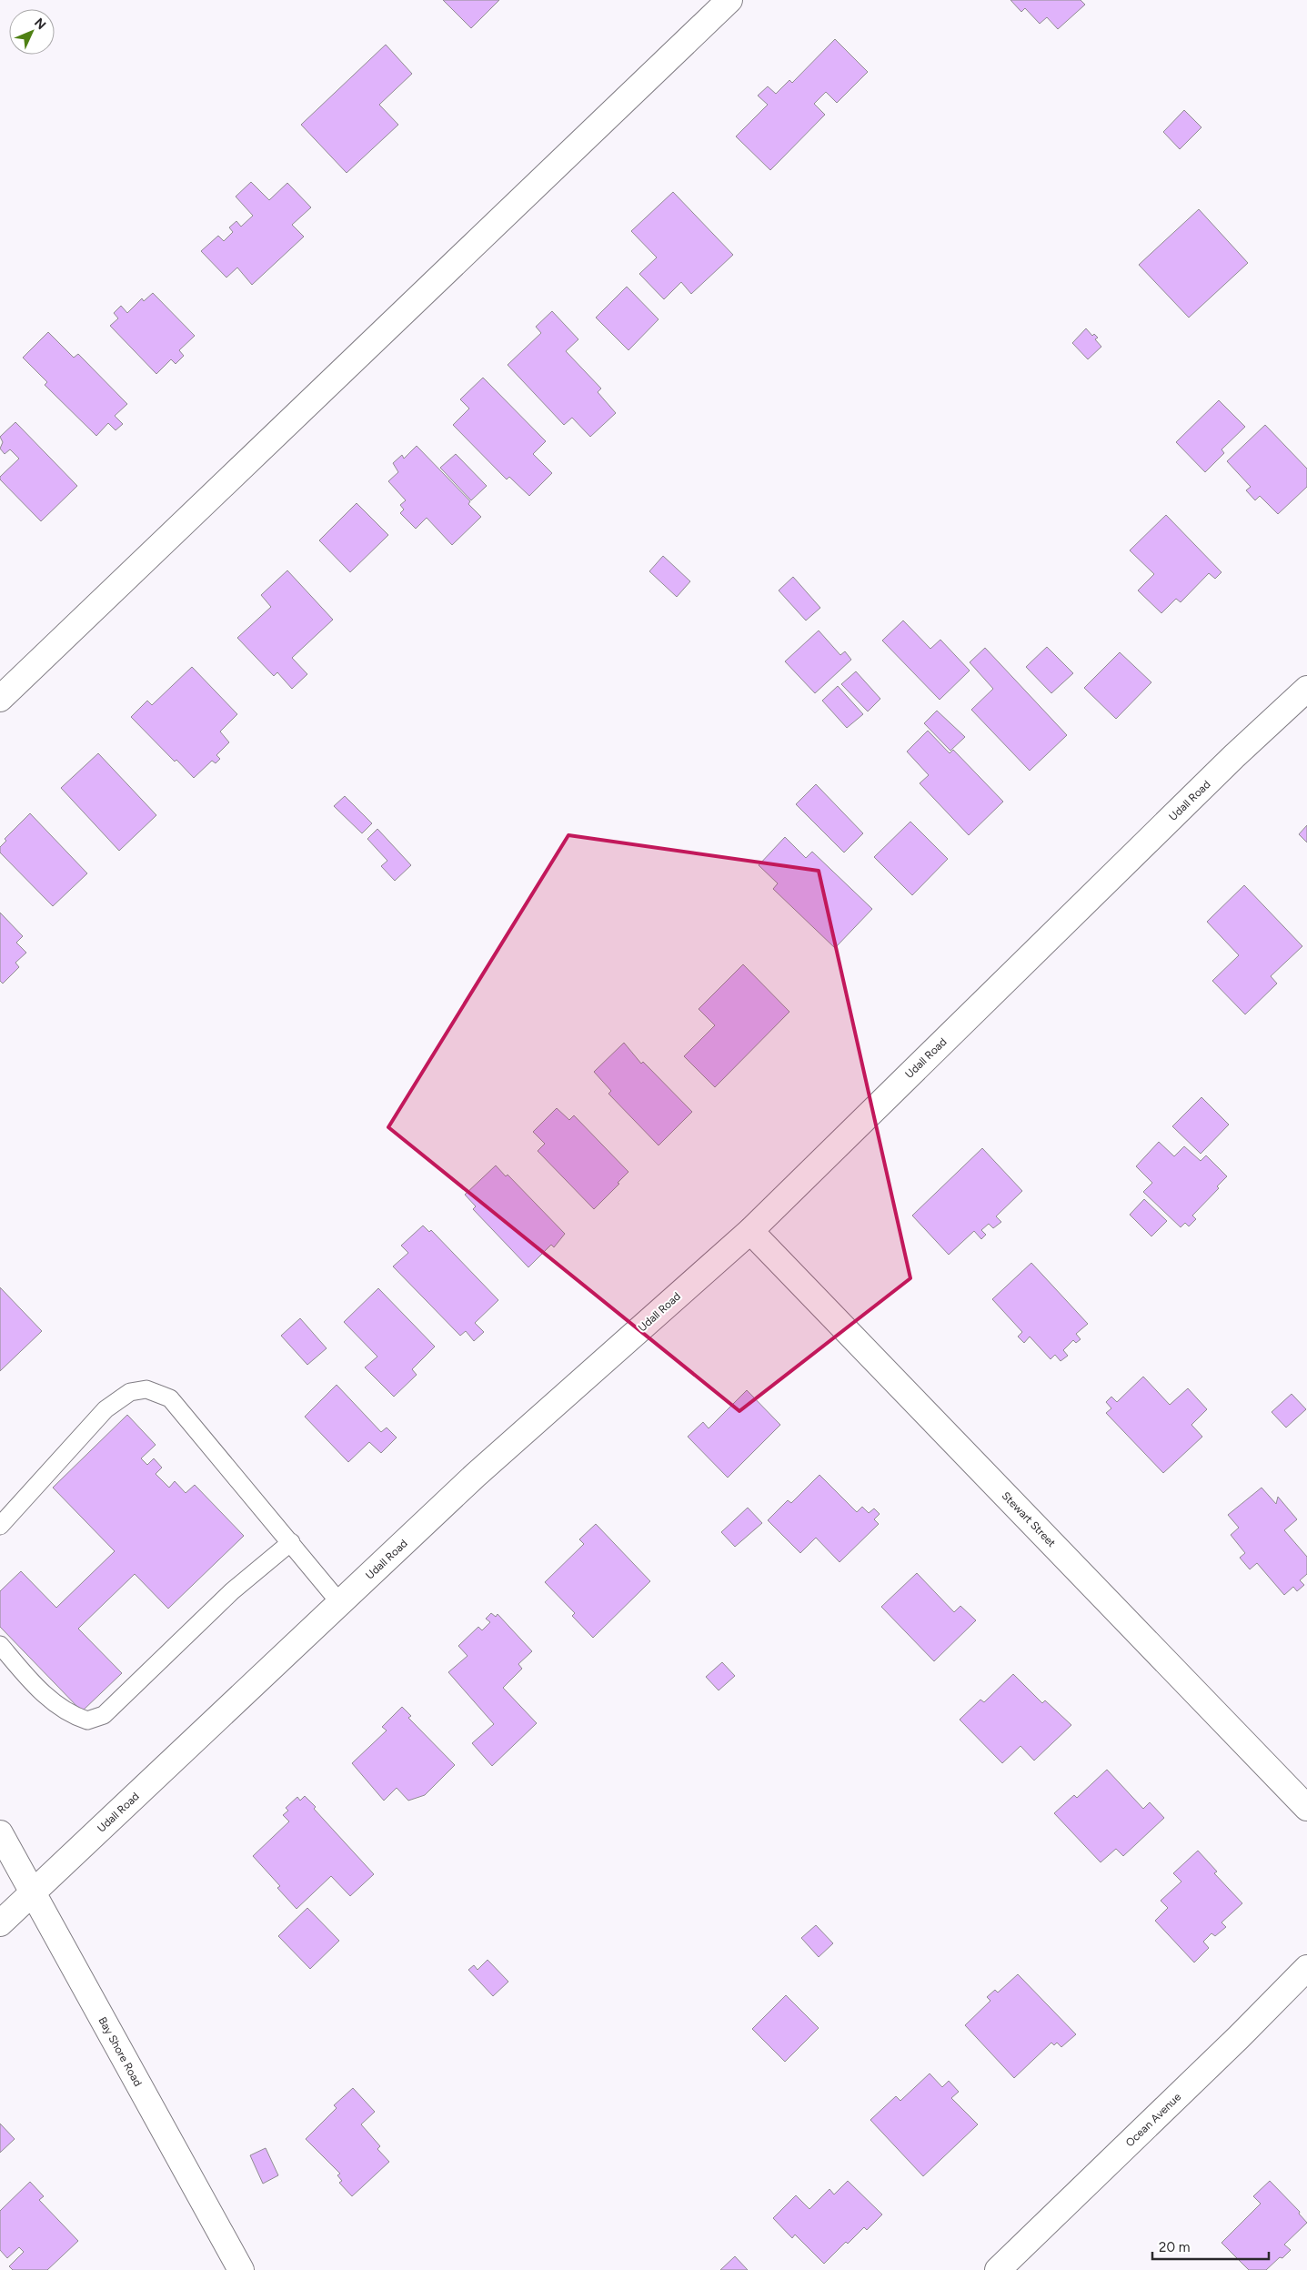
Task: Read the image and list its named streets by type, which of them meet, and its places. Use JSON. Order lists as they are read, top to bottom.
{
  "streets": {
    "street": [
      "Udall Road",
      "Stewart Street",
      "Bay Shore Road",
      "Ocean Avenue"
    ]
  },
  "crossings": [
    ["Udall Road", "Stewart Street"],
    ["Udall Road", "Bay Shore Road"]
  ],
  "scale_bar": "20 m",
  "north": "top right"
}
